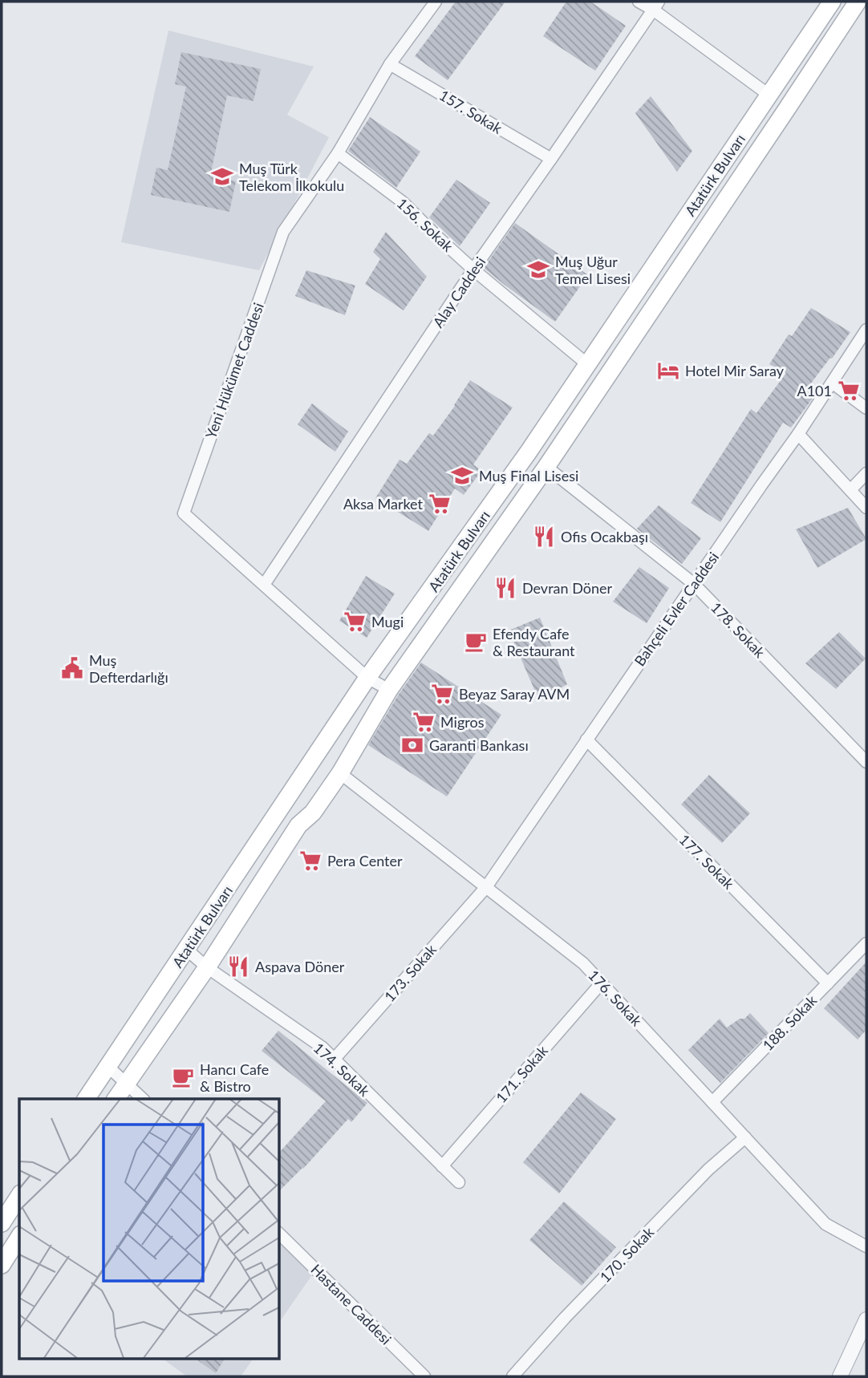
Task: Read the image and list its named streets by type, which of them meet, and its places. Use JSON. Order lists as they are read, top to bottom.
{
  "streets": {
    "main road": ["Atatürk Bulvarı"],
    "street": [
      "157. Sokak",
      "156. Sokak",
      "Alay Caddesi",
      "Yeni Hükümet Caddesi",
      "Bahçeli Evler Caddesi",
      "178. Sokak",
      "177. Sokak",
      "173. Sokak",
      "176. Sokak",
      "188. Sokak",
      "174. Sokak",
      "171. Sokak",
      "170. Sokak",
      "Hastane Caddesi"
    ]
  },
  "crossings": [
    ["157. Sokak", "Alay Caddesi"],
    ["157. Sokak", "Yeni Hükümet Caddesi"],
    ["Atatürk Bulvarı", "156. Sokak"],
    ["Atatürk Bulvarı", "Yeni Hükümet Caddesi"],
    ["Atatürk Bulvarı", "178. Sokak"],
    ["Atatürk Bulvarı", "176. Sokak"],
    ["Atatürk Bulvarı", "174. Sokak"],
    ["156. Sokak", "Alay Caddesi"],
    ["156. Sokak", "Yeni Hükümet Caddesi"],
    ["Alay Caddesi", "Yeni Hükümet Caddesi"],
    ["Bahçeli Evler Caddesi", "178. Sokak"],
    ["Bahçeli Evler Caddesi", "177. Sokak"],
    ["Bahçeli Evler Caddesi", "173. Sokak"],
    ["Bahçeli Evler Caddesi", "176. Sokak"],
    ["177. Sokak", "188. Sokak"],
    ["173. Sokak", "176. Sokak"],
    ["173. Sokak", "174. Sokak"],
    ["176. Sokak", "188. Sokak"],
    ["176. Sokak", "171. Sokak"],
    ["176. Sokak", "170. Sokak"],
    ["174. Sokak", "171. Sokak"]
  ],
  "places": {
    "school or university": ["Muş Türk Telekom İlkokulu", "Muş Uğur Temel Lisesi", "Muş Final Lisesi"],
    "hotel": ["Hotel Mir Saray"],
    "supermarket": [
      "A101",
      "Aksa Market",
      "Mugi",
      "Beyaz Saray AVM",
      "Migros",
      "Pera Center"
    ],
    "restaurant": ["Ofis Ocakbaşı", "Devran Döner", "Aspava Döner"],
    "cafe": ["Efendy Cafe & Restaurant", "Hancı Cafe & Bistro"],
    "public building": ["Muş Defterdarlığı"],
    "bank": ["Garanti Bankası"]
  }
}
